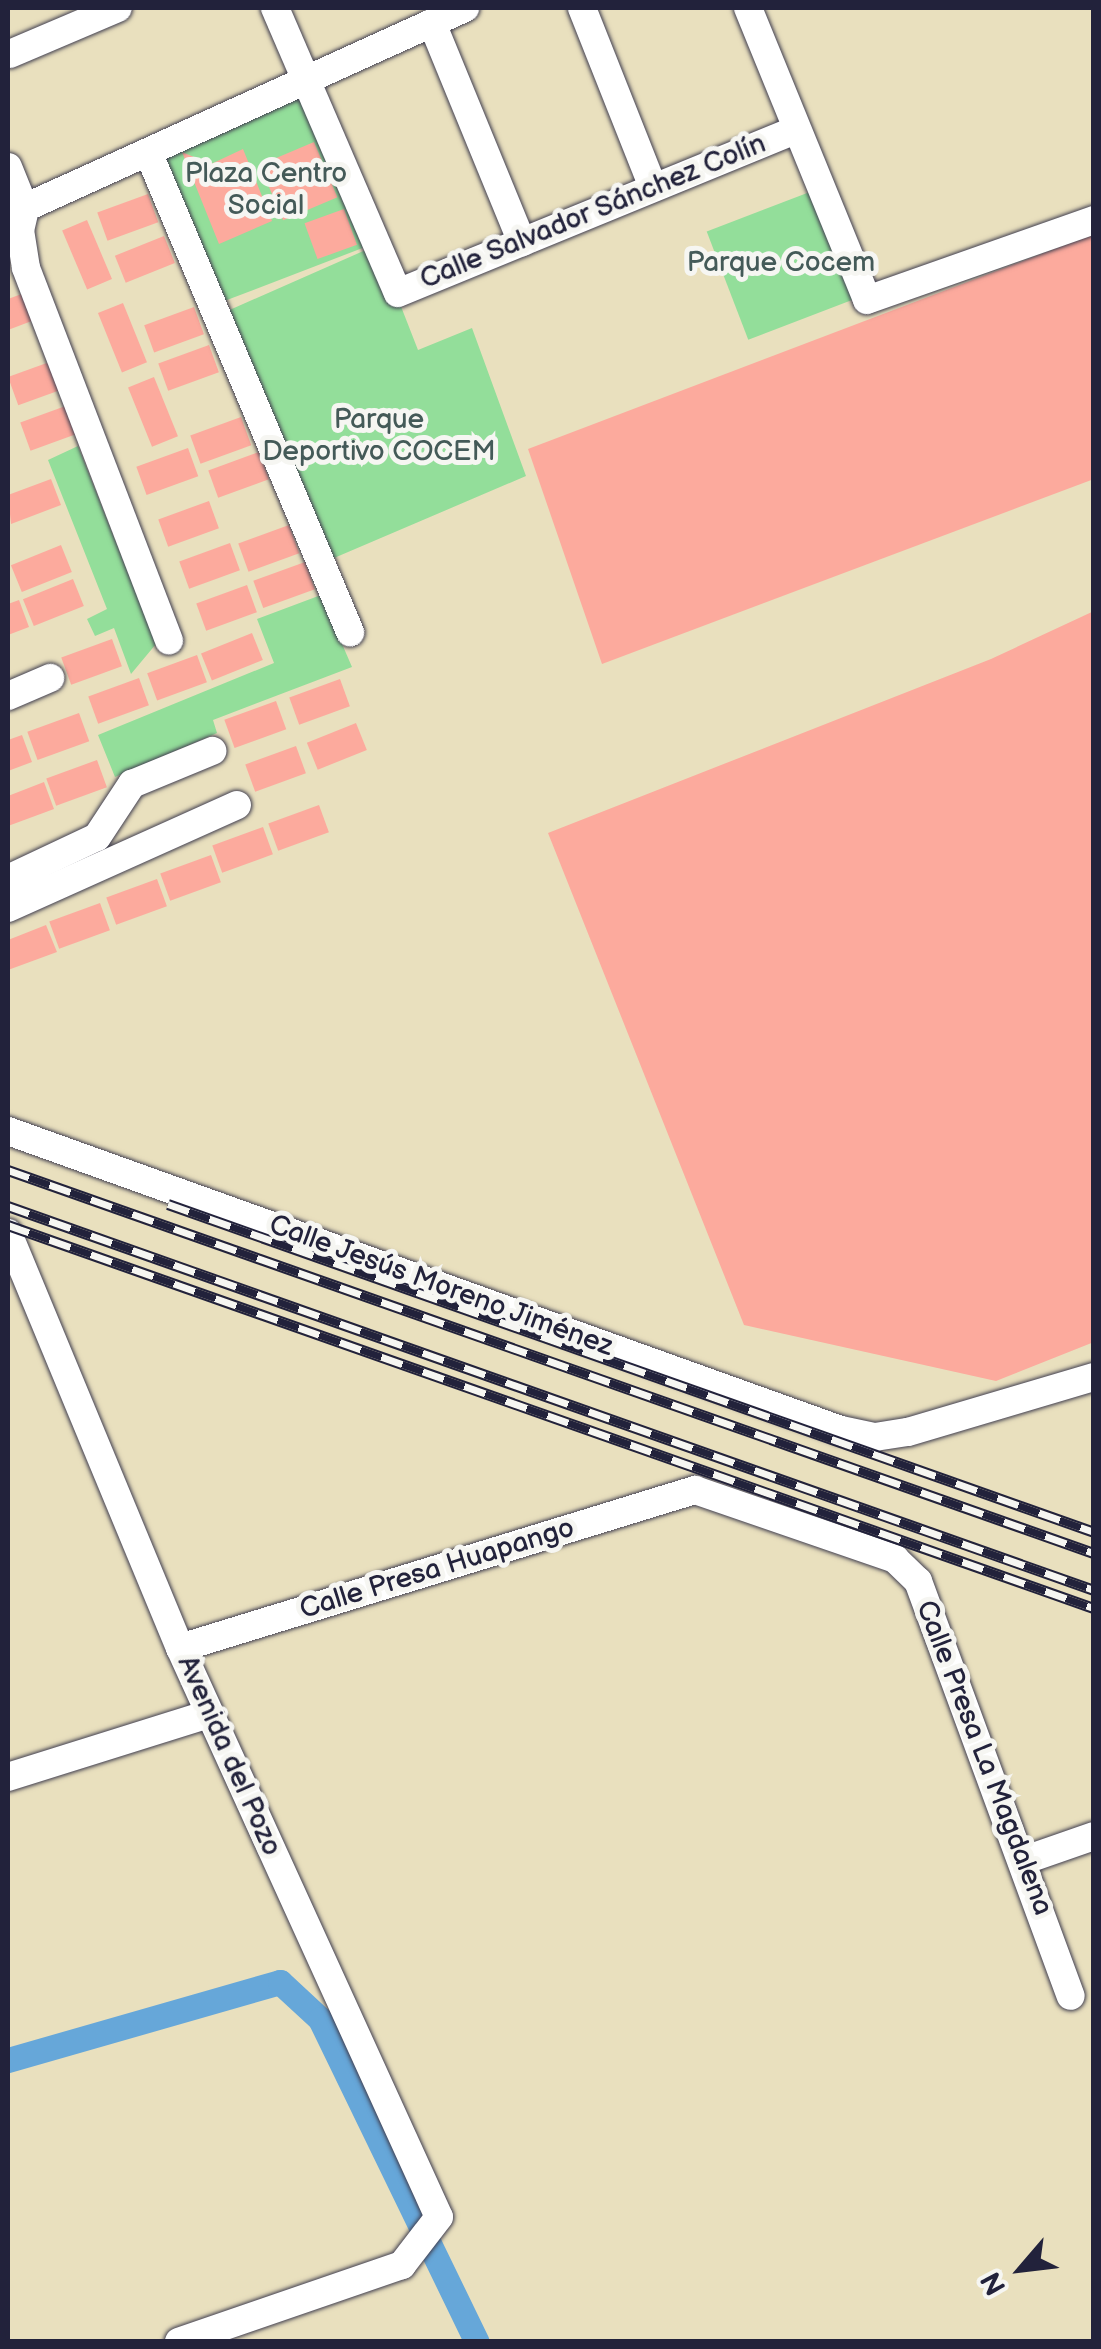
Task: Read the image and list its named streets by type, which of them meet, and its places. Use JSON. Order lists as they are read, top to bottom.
{
  "streets": {
    "street": [
      "Calle Salvador Sánchez Colín",
      "Calle Jesús Moreno Jiménez",
      "Calle Presa Huapango",
      "Avenida del Pozo",
      "Calle Presa La Magdalena"
    ]
  },
  "crossings": [
    ["Calle Presa Huapango", "Avenida del Pozo"],
    ["Calle Presa Huapango", "Calle Presa La Magdalena"]
  ],
  "parks": ["Plaza Centro Social", "Parque Cocem", "Parque Deportivo COCEM"],
  "north": "bottom left"
}
